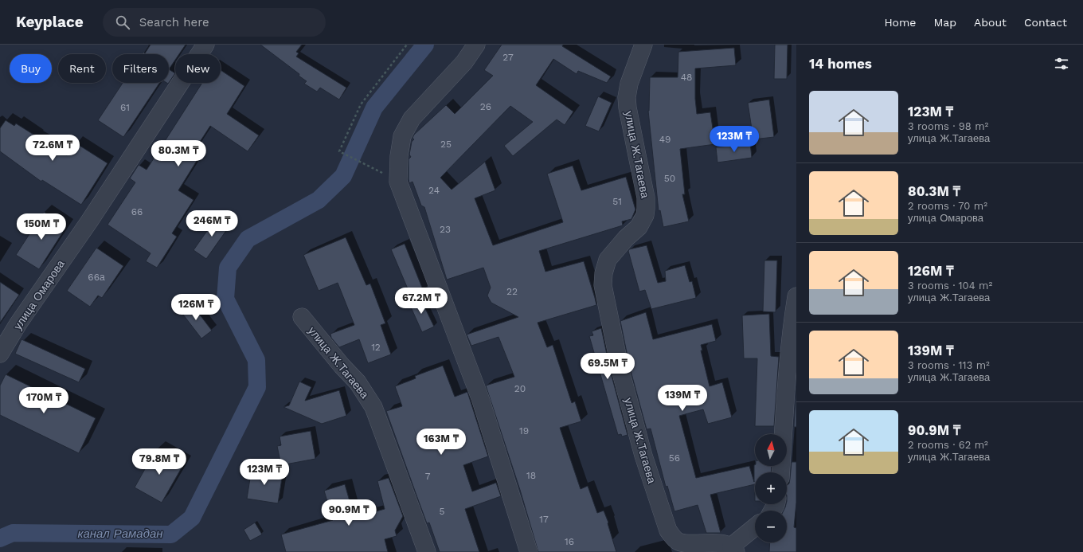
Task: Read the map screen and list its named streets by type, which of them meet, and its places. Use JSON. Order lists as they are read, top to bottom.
{
  "streets": {
    "street": ["улица Ж.Тагаева", "улица Омарова"]
  },
  "water": ["канал Рамадан"],
  "house_numbers": [
    "27",
    "48",
    "26",
    "61",
    "49",
    "25",
    "50",
    "24",
    "51",
    "66",
    "23",
    "66а",
    "22",
    "12",
    "20",
    "19",
    "56",
    "18",
    "7",
    "5",
    "17",
    "16"
  ],
  "north": "top",
  "page": {
    "header": "Keyplace",
    "search": "Search here",
    "nav": [
      "Home",
      "Map",
      "About",
      "Contact"
    ],
    "heading": "14 homes",
    "chip": [
      "Buy",
      "Rent",
      "Filters",
      "New"
    ],
    "list": [
      {
        "name": "123M ₸",
        "note": "3 rooms · 98 m² · улица Ж.Тагаева"
      },
      {
        "name": "80.3M ₸",
        "note": "2 rooms · 70 m² · улица Омарова"
      },
      {
        "name": "126M ₸",
        "note": "3 rooms · 104 m² · улица Ж.Тагаева"
      },
      {
        "name": "139M ₸",
        "note": "3 rooms · 113 m² · улица Ж.Тагаева"
      },
      {
        "name": "90.9M ₸",
        "note": "2 rooms · 62 m² · улица Ж.Тагаева"
      }
    ],
    "price": [
      "123M ₸",
      "72.6M ₸",
      "80.3M ₸",
      "246M ₸",
      "150M ₸",
      "67.2M ₸",
      "126M ₸",
      "69.5M ₸",
      "139M ₸",
      "170M ₸",
      "163M ₸",
      "79.8M ₸",
      "123M ₸",
      "90.9M ₸"
    ],
    "map_buttons": ["+", "−"]
  }
}
